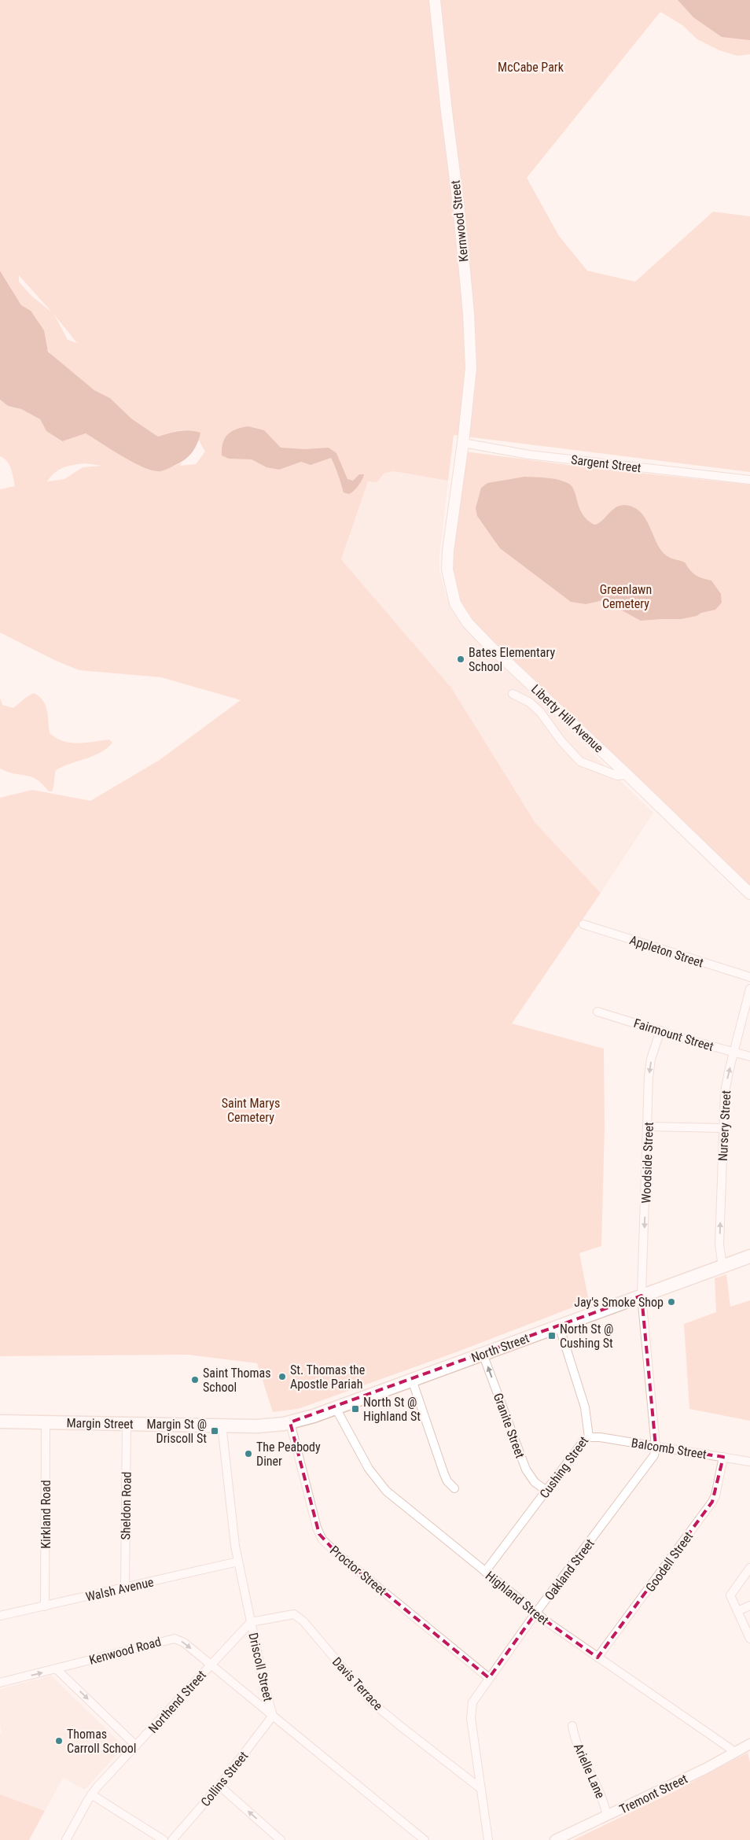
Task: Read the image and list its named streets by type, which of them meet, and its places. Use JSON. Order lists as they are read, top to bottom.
{
  "streets": {
    "highway": ["North Street", "Margin Street"],
    "main road": ["Kernwood Street", "Liberty Hill Avenue"],
    "street": [
      "Sargent Street",
      "Appleton Street",
      "Fairmount Street",
      "Nursery Street",
      "Woodside Street",
      "Granite Street",
      "Balcomb Street",
      "Cushing Street",
      "Sheldon Road",
      "Kirkland Road",
      "Goodell Street",
      "Oakland Street",
      "Proctor Street",
      "Walsh Avenue",
      "Highland Street",
      "Kenwood Road",
      "Driscoll Street",
      "Davis Terrace",
      "Northend Street",
      "Arielle Lane",
      "Collins Street",
      "Tremont Street"
    ]
  },
  "crossings": [
    ["Kernwood Street", "Sargent Street"],
    ["Kernwood Street", "Liberty Hill Avenue"],
    ["Sargent Street", "Liberty Hill Avenue"],
    ["Fairmount Street", "Nursery Street"],
    ["Fairmount Street", "Woodside Street"],
    ["Nursery Street", "North Street"],
    ["Woodside Street", "North Street"],
    ["Woodside Street", "Oakland Street"],
    ["North Street", "Margin Street"],
    ["North Street", "Granite Street"],
    ["North Street", "Cushing Street"],
    ["North Street", "Oakland Street"],
    ["North Street", "Proctor Street"],
    ["North Street", "Highland Street"],
    ["Margin Street", "Sheldon Road"],
    ["Margin Street", "Kirkland Road"],
    ["Margin Street", "Proctor Street"],
    ["Margin Street", "Driscoll Street"],
    ["Granite Street", "Cushing Street"],
    ["Balcomb Street", "Cushing Street"],
    ["Balcomb Street", "Goodell Street"],
    ["Balcomb Street", "Oakland Street"],
    ["Cushing Street", "Highland Street"],
    ["Sheldon Road", "Walsh Avenue"],
    ["Kirkland Road", "Walsh Avenue"],
    ["Goodell Street", "Highland Street"],
    ["Oakland Street", "Proctor Street"],
    ["Oakland Street", "Highland Street"],
    ["Oakland Street", "Davis Terrace"],
    ["Walsh Avenue", "Driscoll Street"],
    ["Highland Street", "Tremont Street"],
    ["Kenwood Road", "Driscoll Street"],
    ["Kenwood Road", "Northend Street"],
    ["Kenwood Road", "Collins Street"],
    ["Driscoll Street", "Davis Terrace"],
    ["Driscoll Street", "Northend Street"],
    ["Driscoll Street", "Collins Street"],
    ["Davis Terrace", "Northend Street"],
    ["Arielle Lane", "Tremont Street"]
  ],
  "one_way": [
    "Nursery Street",
    "Woodside Street",
    "Granite Street",
    "Kenwood Road"
  ],
  "parks": ["McCabe Park", "Greenlawn Cemetery", "Saint Marys Cemetery"],
  "places": {
    "other": [
      "Bates Elementary School",
      "Jay's Smoke Shop",
      "St. Thomas the Apostle Pariah",
      "Saint Thomas School",
      "The Peabody Diner",
      "Thomas Carroll School"
    ],
    "transit": ["North St @ Cushing St", "North St @ Highland St", "Margin St @ Driscoll St"]
  }
}
